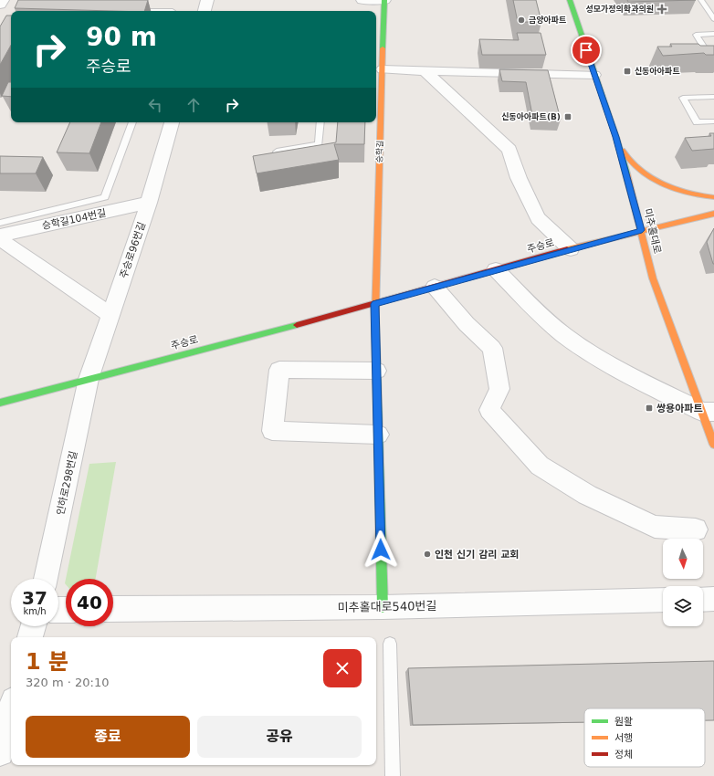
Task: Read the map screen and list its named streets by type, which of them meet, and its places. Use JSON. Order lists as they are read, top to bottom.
{
  "streets": {
    "street": [
      "승학길",
      "승학길104번길",
      "미추홀대로",
      "주승로",
      "주승로96번길",
      "인하로298번길",
      "미추홀대로540번길"
    ]
  },
  "crossings": [
    ["승학길", "주승로"],
    ["승학길104번길", "주승로96번길"],
    ["미추홀대로", "주승로"],
    ["주승로", "주승로96번길"],
    ["주승로", "인하로298번길"],
    ["주승로96번길", "인하로298번길"]
  ],
  "places": {
    "health": ["성모가정의학과의원"],
    "other": ["금양아파트", "인천 신기 감리 교회"],
    "transit": ["신동아아파트", "신동아아파트(B)", "쌍용아파트"]
  },
  "legend": ["원활", "서행", "정체"],
  "north": "bottom",
  "page": {
    "turn": ["90 m", "주승로"],
    "speed": "37 km/h",
    "limit": "40",
    "heading": ["1 분", "320 m · 20:10"],
    "buttons": ["종료", "공유"]
  }
}
